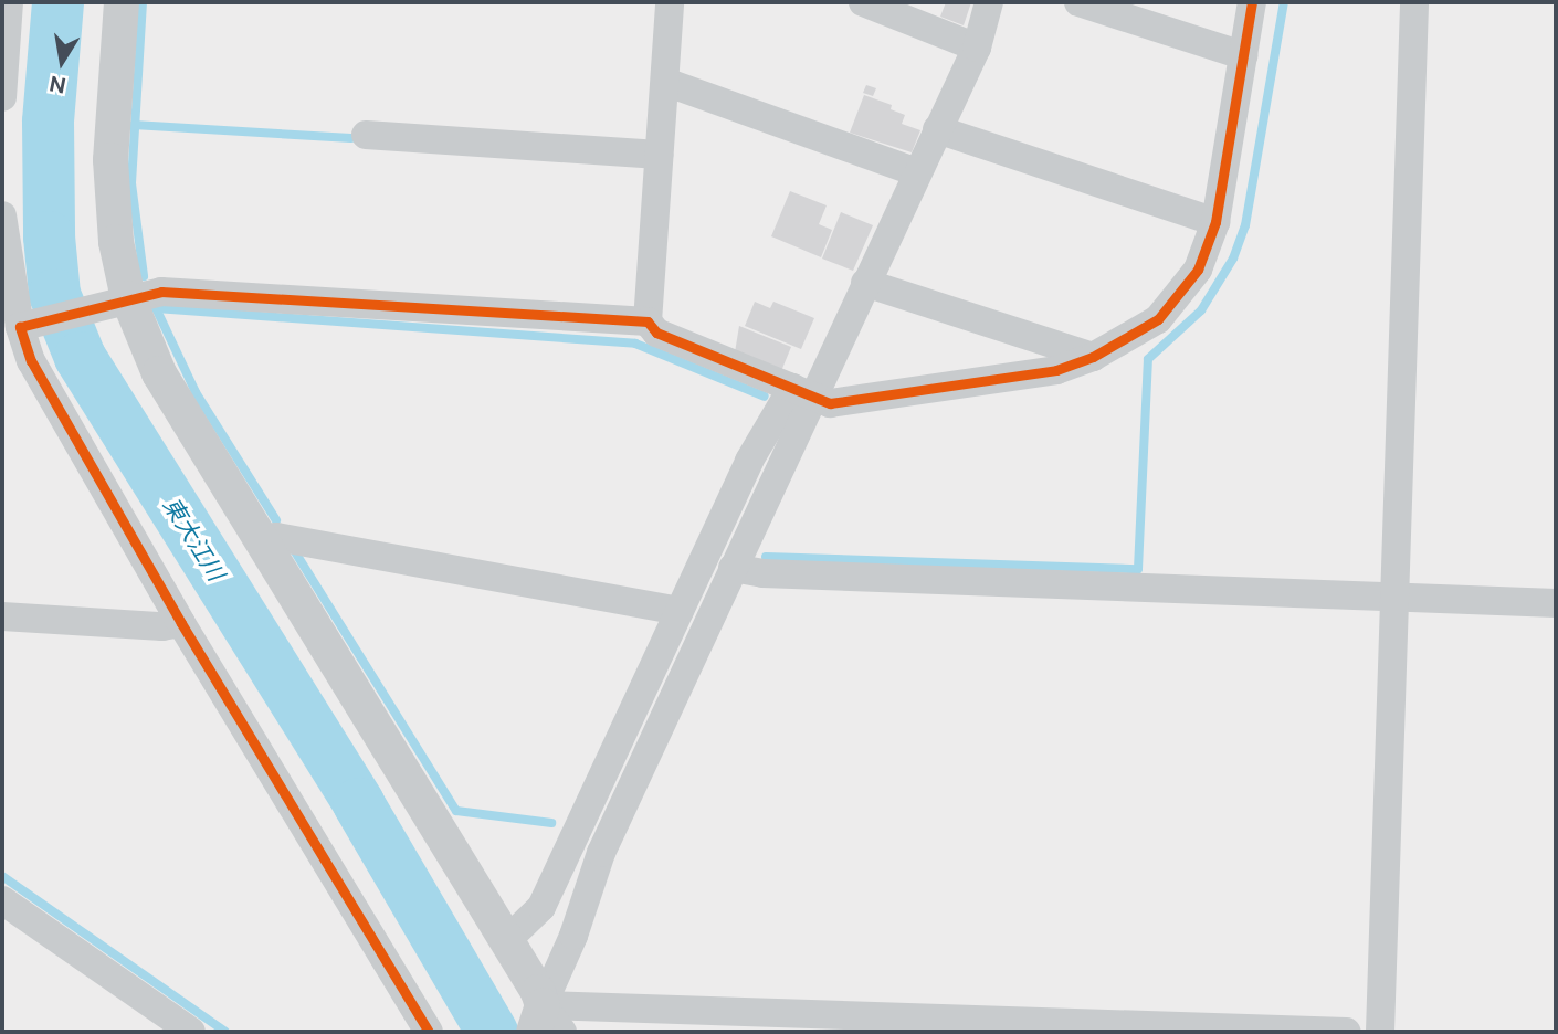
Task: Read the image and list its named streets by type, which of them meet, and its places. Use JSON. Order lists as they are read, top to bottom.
{
  "water": ["東大江川"],
  "north": "bottom"
}
